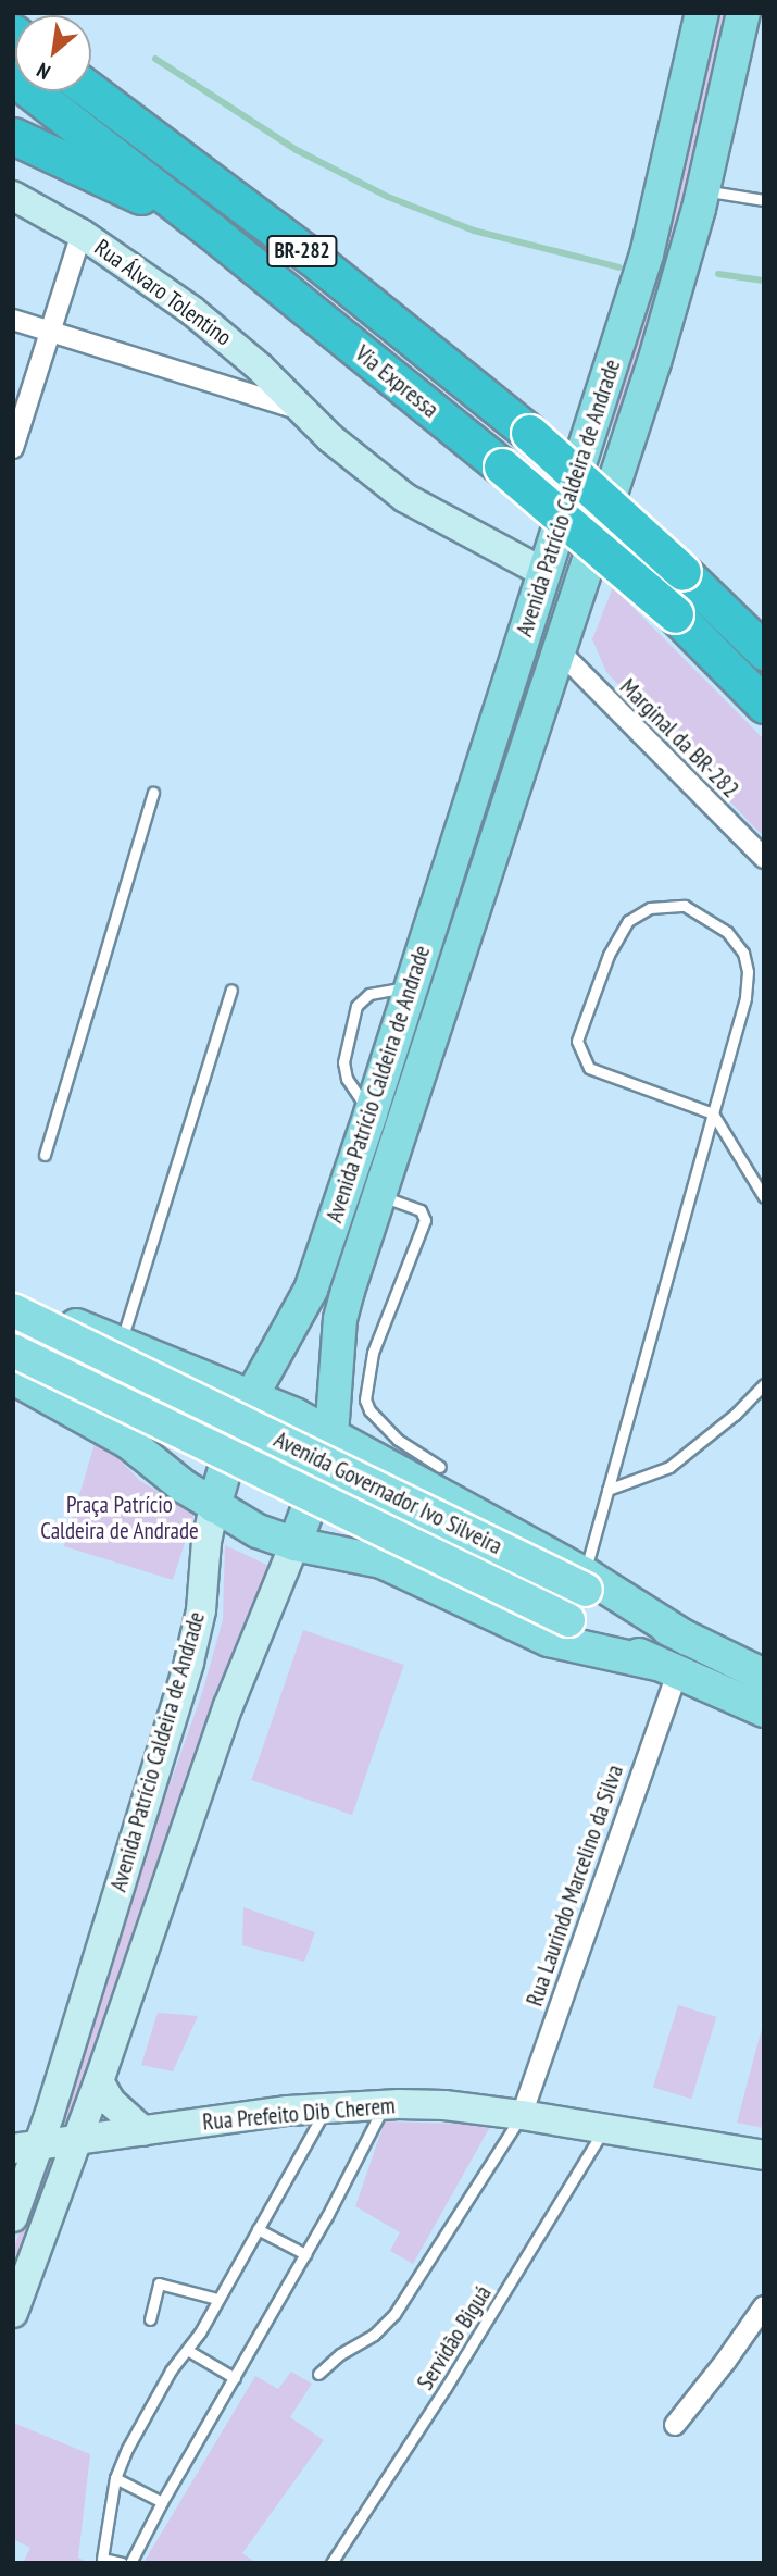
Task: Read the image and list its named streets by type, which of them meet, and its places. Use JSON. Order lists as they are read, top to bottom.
{
  "streets": {
    "highway": ["BR-282", "Via Expressa"],
    "main road": [
      "Rua Álvaro Tolentino",
      "Avenida Patrício Caldeira de Andrade",
      "Avenida Governador Ivo Silveira",
      "Rua Prefeito Dib Cherem"
    ],
    "street": ["Marginal da BR-282", "Rua Laurindo Marcelino da Silva"],
    "lane": ["Servidão Biguá"]
  },
  "crossings": [
    ["Rua Álvaro Tolentino", "Avenida Patrício Caldeira de Andrade"],
    ["Avenida Patrício Caldeira de Andrade", "Marginal da BR-282"],
    ["Avenida Patrício Caldeira de Andrade", "Rua Prefeito Dib Cherem"],
    ["Avenida Governador Ivo Silveira", "Rua Laurindo Marcelino da Silva"],
    ["Rua Laurindo Marcelino da Silva", "Rua Prefeito Dib Cherem"],
    ["Rua Prefeito Dib Cherem", "Servidão Biguá"]
  ],
  "parks": ["Praça Patrício Caldeira de Andrade"],
  "north": "bottom left"
}
